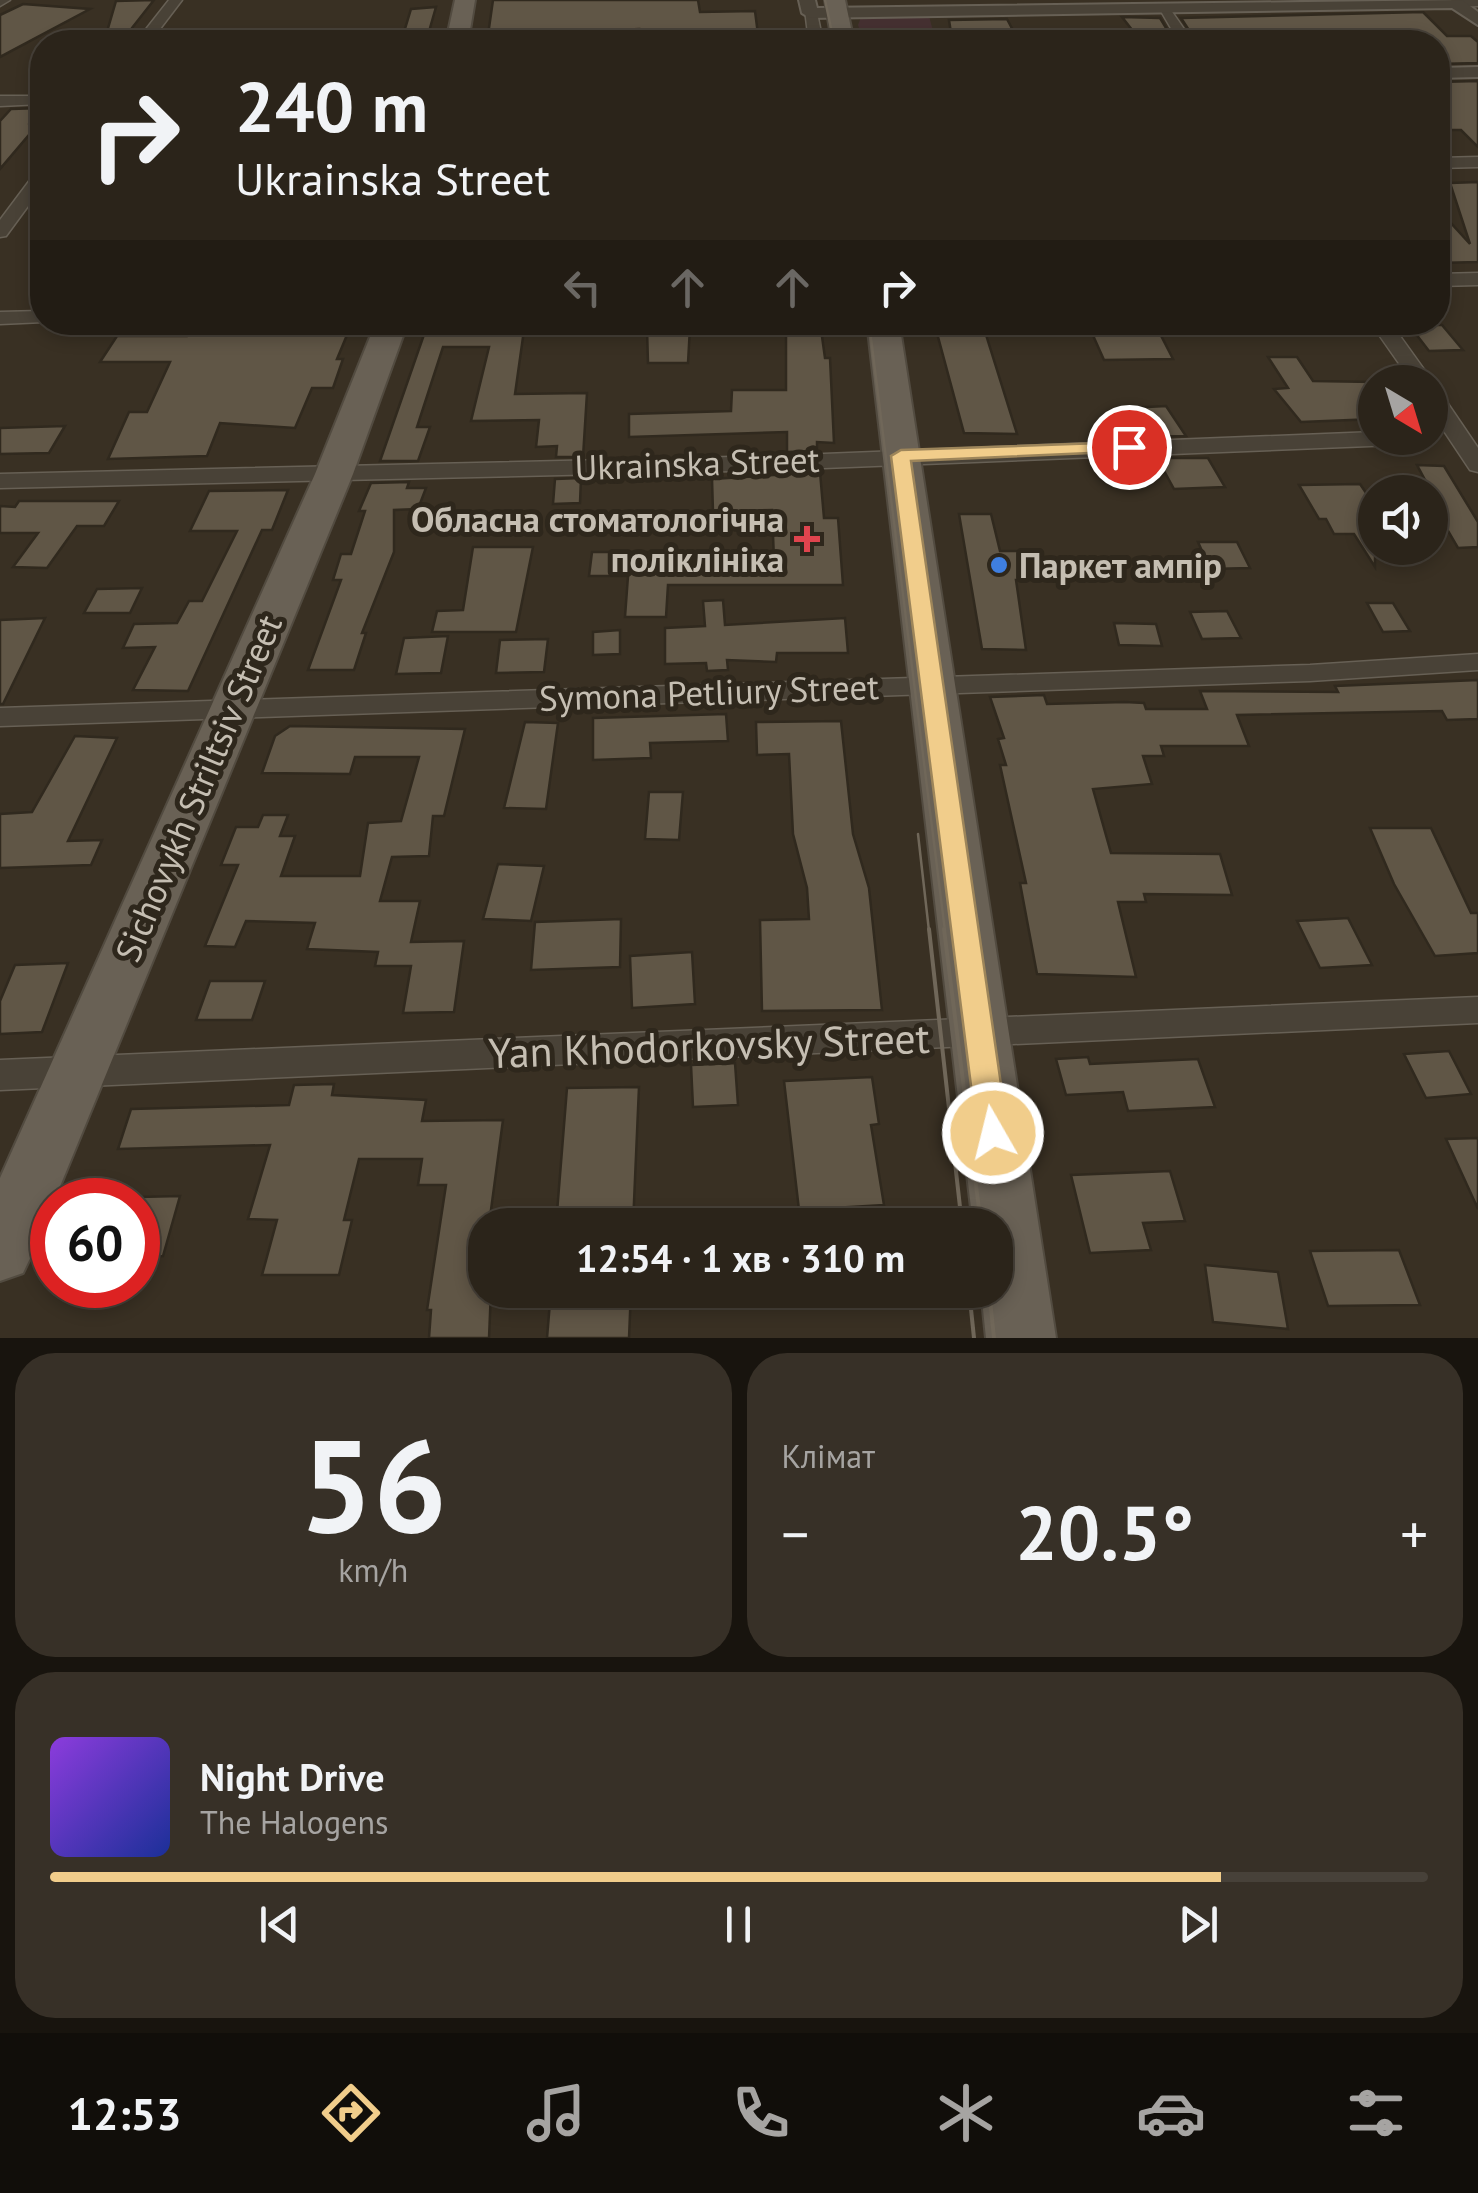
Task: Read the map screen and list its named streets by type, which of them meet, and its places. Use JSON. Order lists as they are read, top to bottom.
{
  "streets": {
    "main road": ["Sichovykh Striltsiv Street"],
    "street": ["Ukrainska Street", "Symona Petliury Street", "Yan Khodorkovsky Street"]
  },
  "crossings": [
    ["Ukrainska Street", "Sichovykh Striltsiv Street"],
    ["Symona Petliury Street", "Sichovykh Striltsiv Street"],
    ["Sichovykh Striltsiv Street", "Yan Khodorkovsky Street"]
  ],
  "places": {
    "health": ["Обласна стоматологічна поліклініка"],
    "other": ["Паркет ампір"]
  },
  "north": "bottom right",
  "page": {
    "turn": ["240 m", "Ukrainska Street"],
    "limit": "60",
    "trip": "12:54 · 1 хв · 310 m",
    "tile": [
      ["56", "km/h"],
      "Клімат"
    ],
    "heat": ["−", "20.5°", "+"],
    "song": ["Night Drive", "The Halogens"],
    "tabs": "12:53"
  }
}
